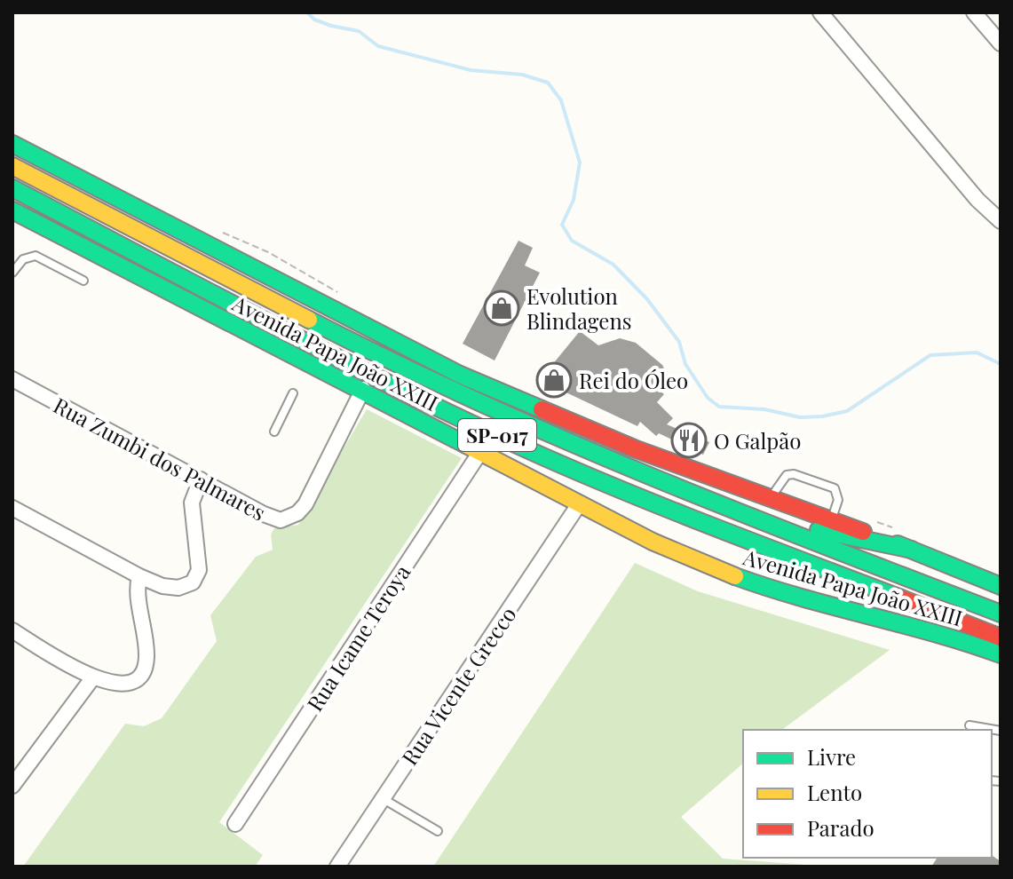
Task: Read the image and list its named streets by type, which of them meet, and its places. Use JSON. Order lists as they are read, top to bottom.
{
  "streets": {
    "main road": ["Avenida Papa João XXIII", "SP-017"],
    "street": ["Rua Zumbi dos Palmares", "Rua Icame Teroya", "Rua Vicente Grecco"]
  },
  "crossings": [
    ["Avenida Papa João XXIII", "Rua Zumbi dos Palmares"],
    ["Avenida Papa João XXIII", "Rua Icame Teroya"],
    ["Avenida Papa João XXIII", "Rua Vicente Grecco"]
  ],
  "places": {
    "shop": ["Evolution Blindagens", "Rei do Óleo"],
    "restaurant": ["O Galpão"]
  },
  "legend": ["Livre", "Lento", "Parado"]
}
